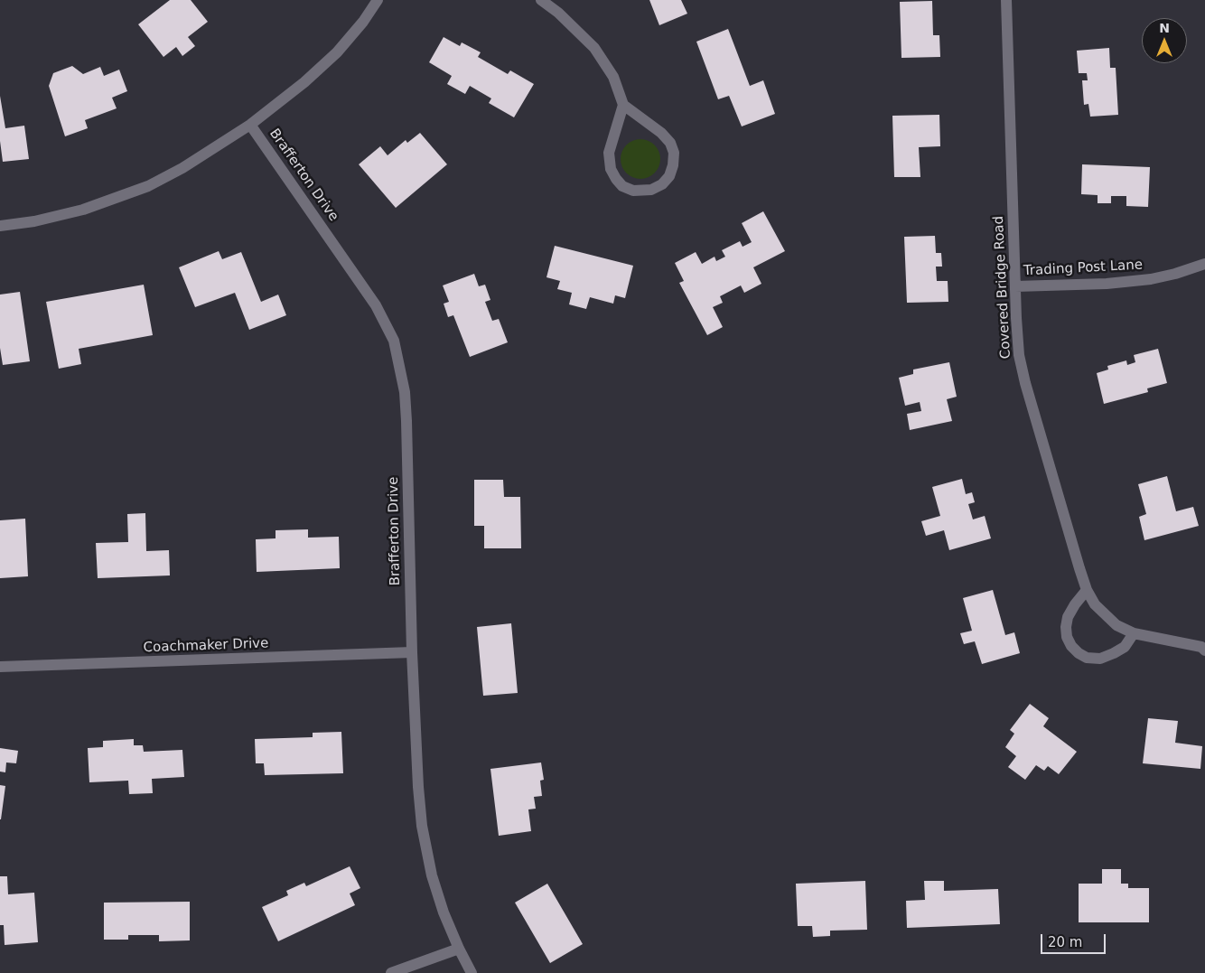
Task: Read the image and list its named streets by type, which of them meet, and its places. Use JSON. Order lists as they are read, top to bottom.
{
  "streets": {
    "street": [
      "Brafferton Drive",
      "Trading Post Lane",
      "Covered Bridge Road",
      "Coachmaker Drive"
    ]
  },
  "crossings": [
    ["Brafferton Drive", "Coachmaker Drive"],
    ["Trading Post Lane", "Covered Bridge Road"]
  ],
  "scale_bar": "20 m",
  "north": "top"
}
